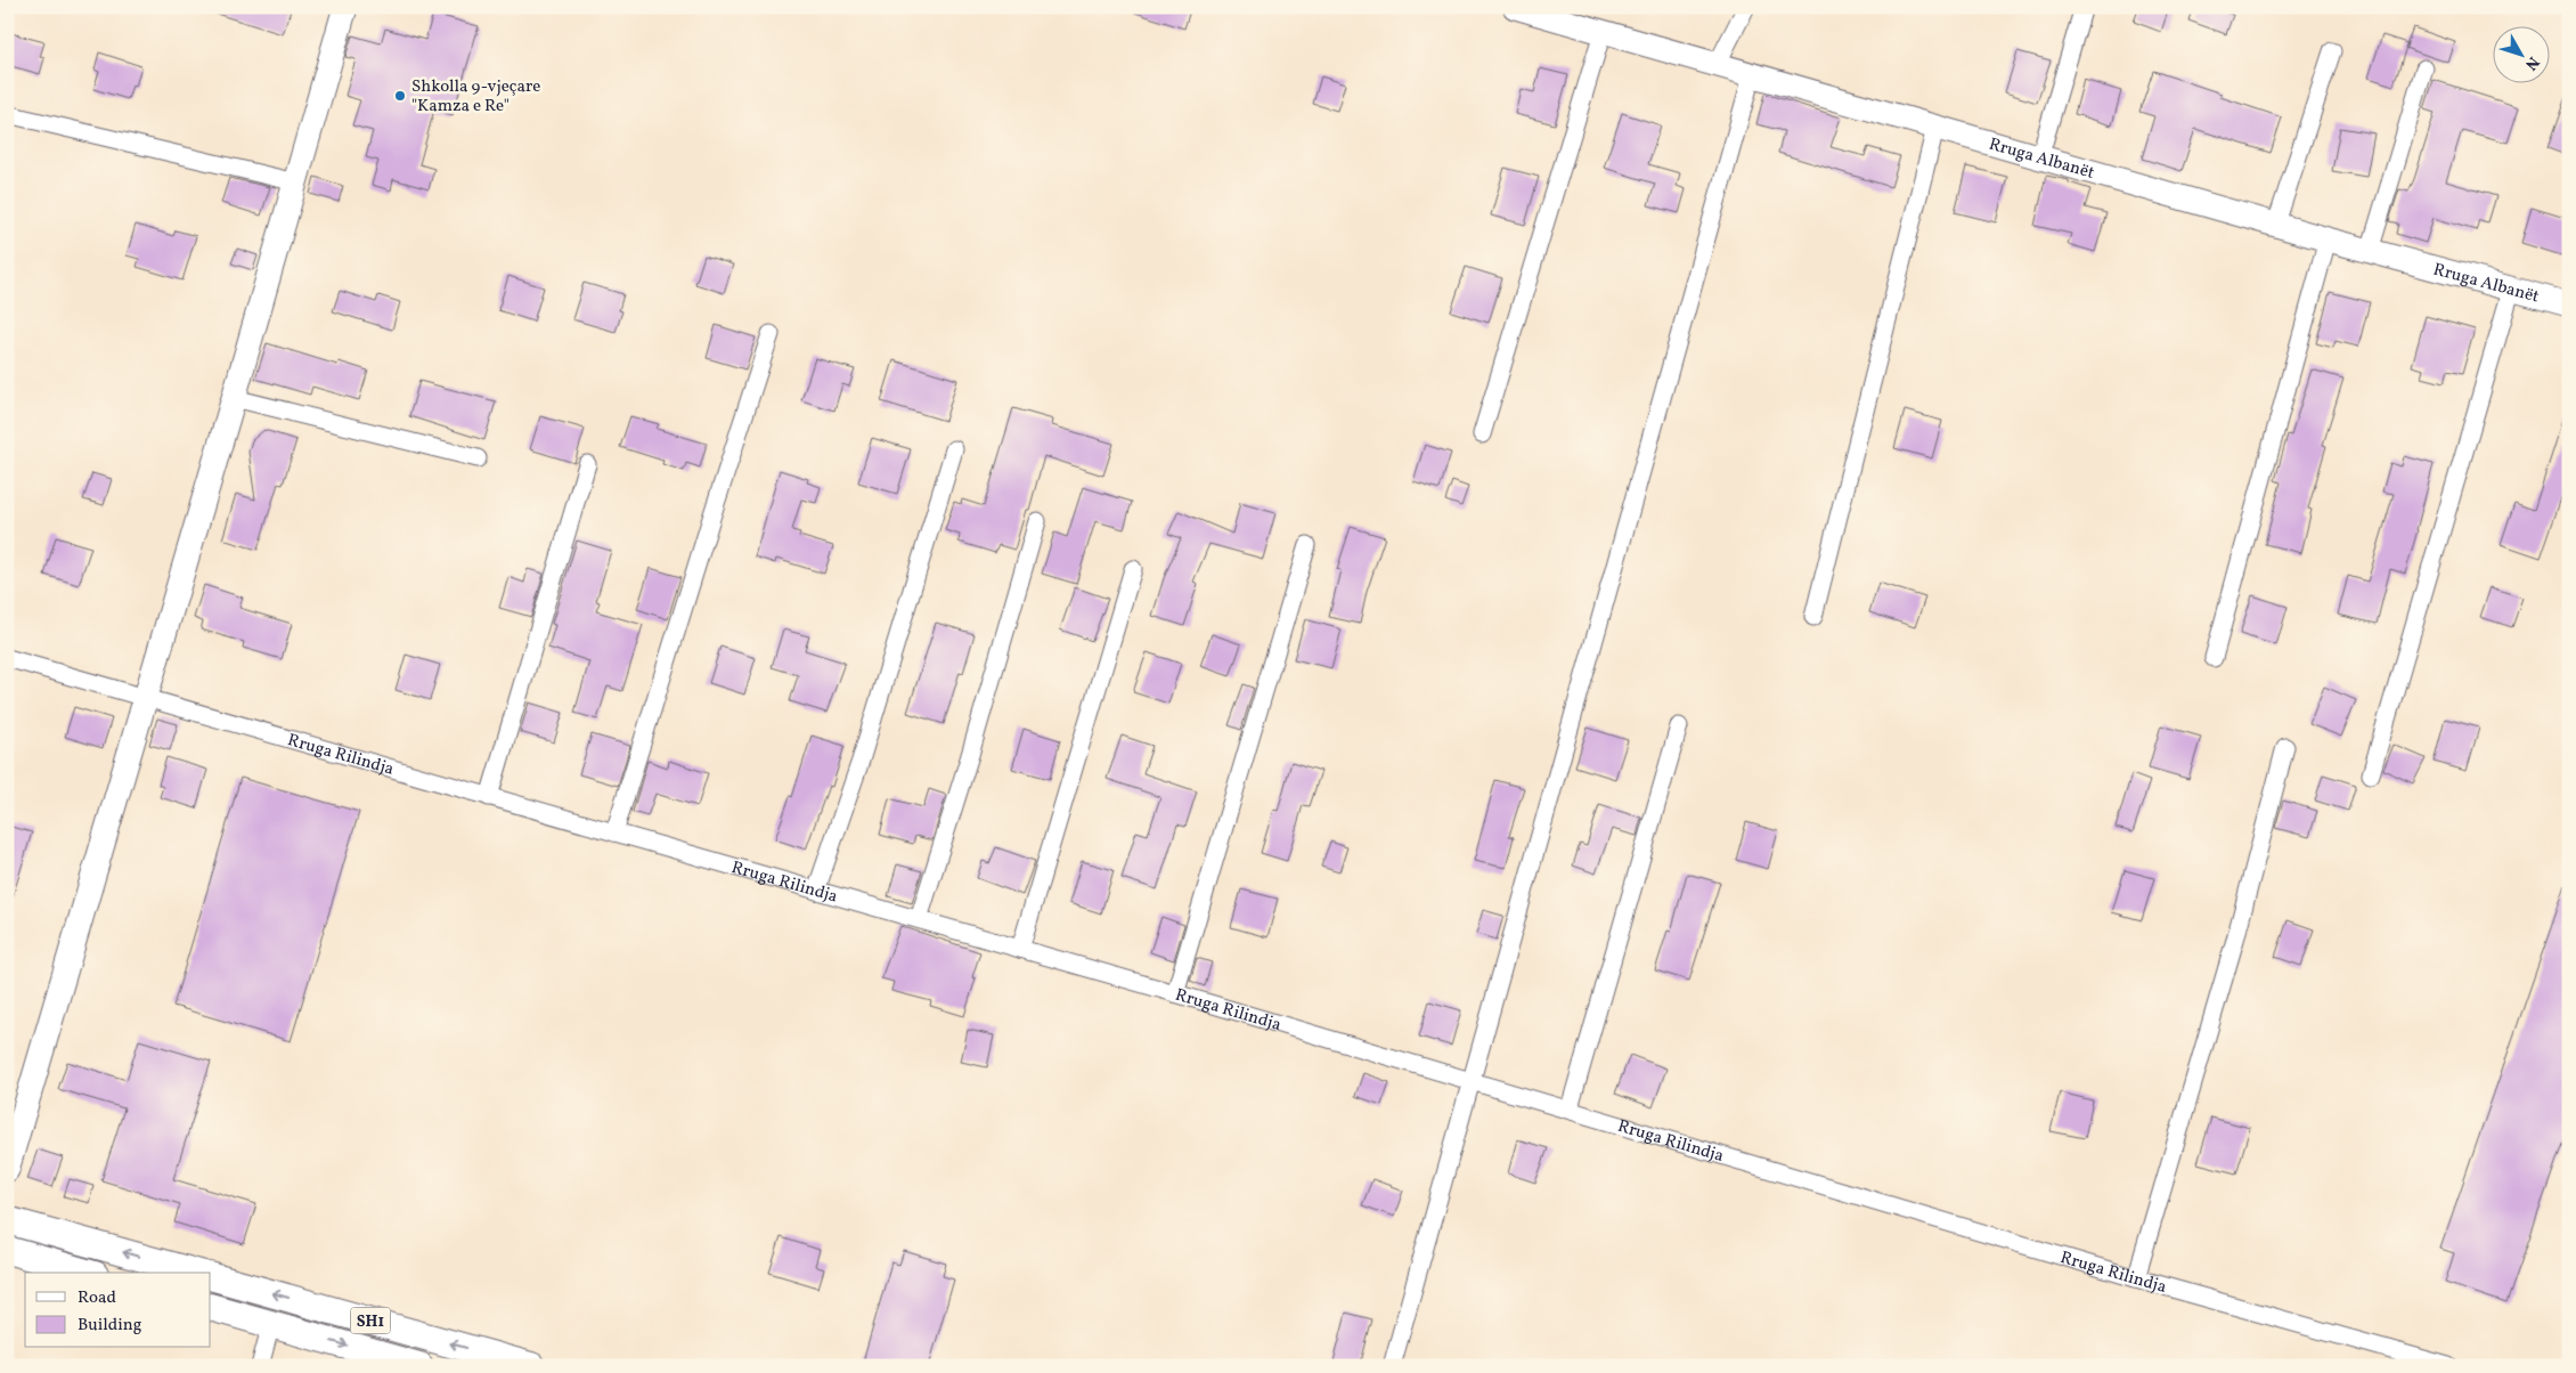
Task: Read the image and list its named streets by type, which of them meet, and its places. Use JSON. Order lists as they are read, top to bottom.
{
  "streets": {
    "main road": ["SH1"],
    "street": ["Rruga Albanët", "Rruga Rilindja"]
  },
  "places": ["Shkolla 9-vjeçare \"Kamza e Re\""],
  "legend": ["Road", "Building"],
  "north": "bottom right"
}
